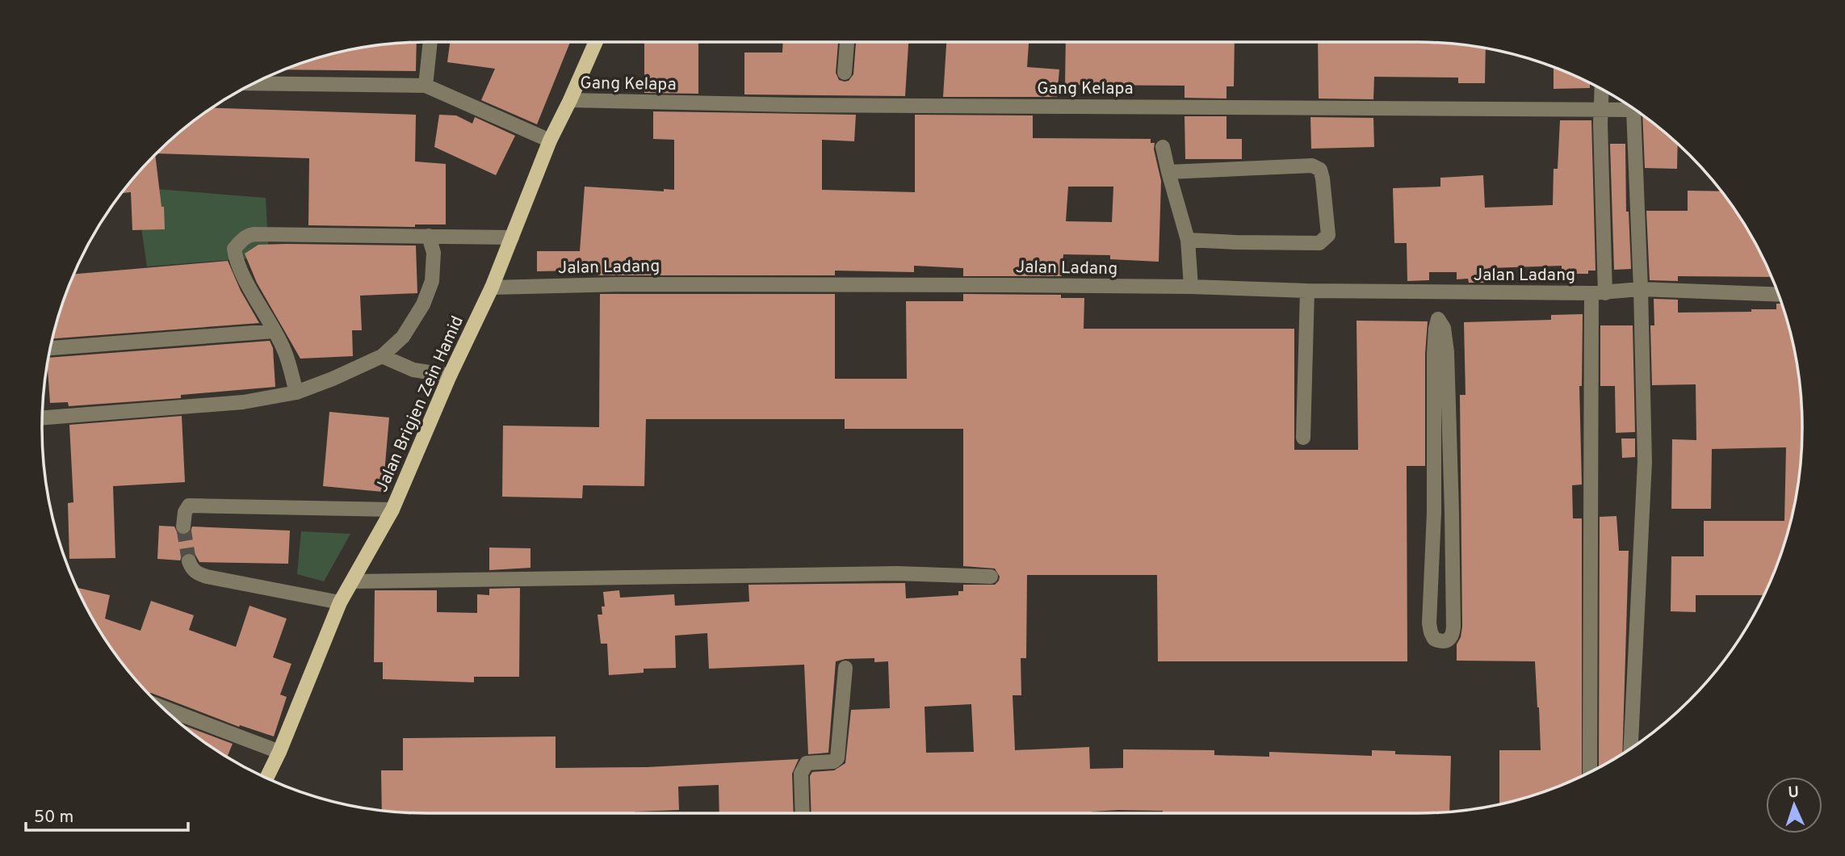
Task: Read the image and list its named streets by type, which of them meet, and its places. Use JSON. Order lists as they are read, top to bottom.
{
  "streets": {
    "main road": ["Jalan Brigjen Zein Hamid"],
    "street": ["Gang Kelapa", "Jalan Ladang"]
  },
  "crossings": [
    ["Gang Kelapa", "Jalan Ladang"],
    ["Gang Kelapa", "Jalan Brigjen Zein Hamid"],
    ["Jalan Ladang", "Jalan Brigjen Zein Hamid"]
  ],
  "scale_bar": "50 m",
  "north": "top"
}
